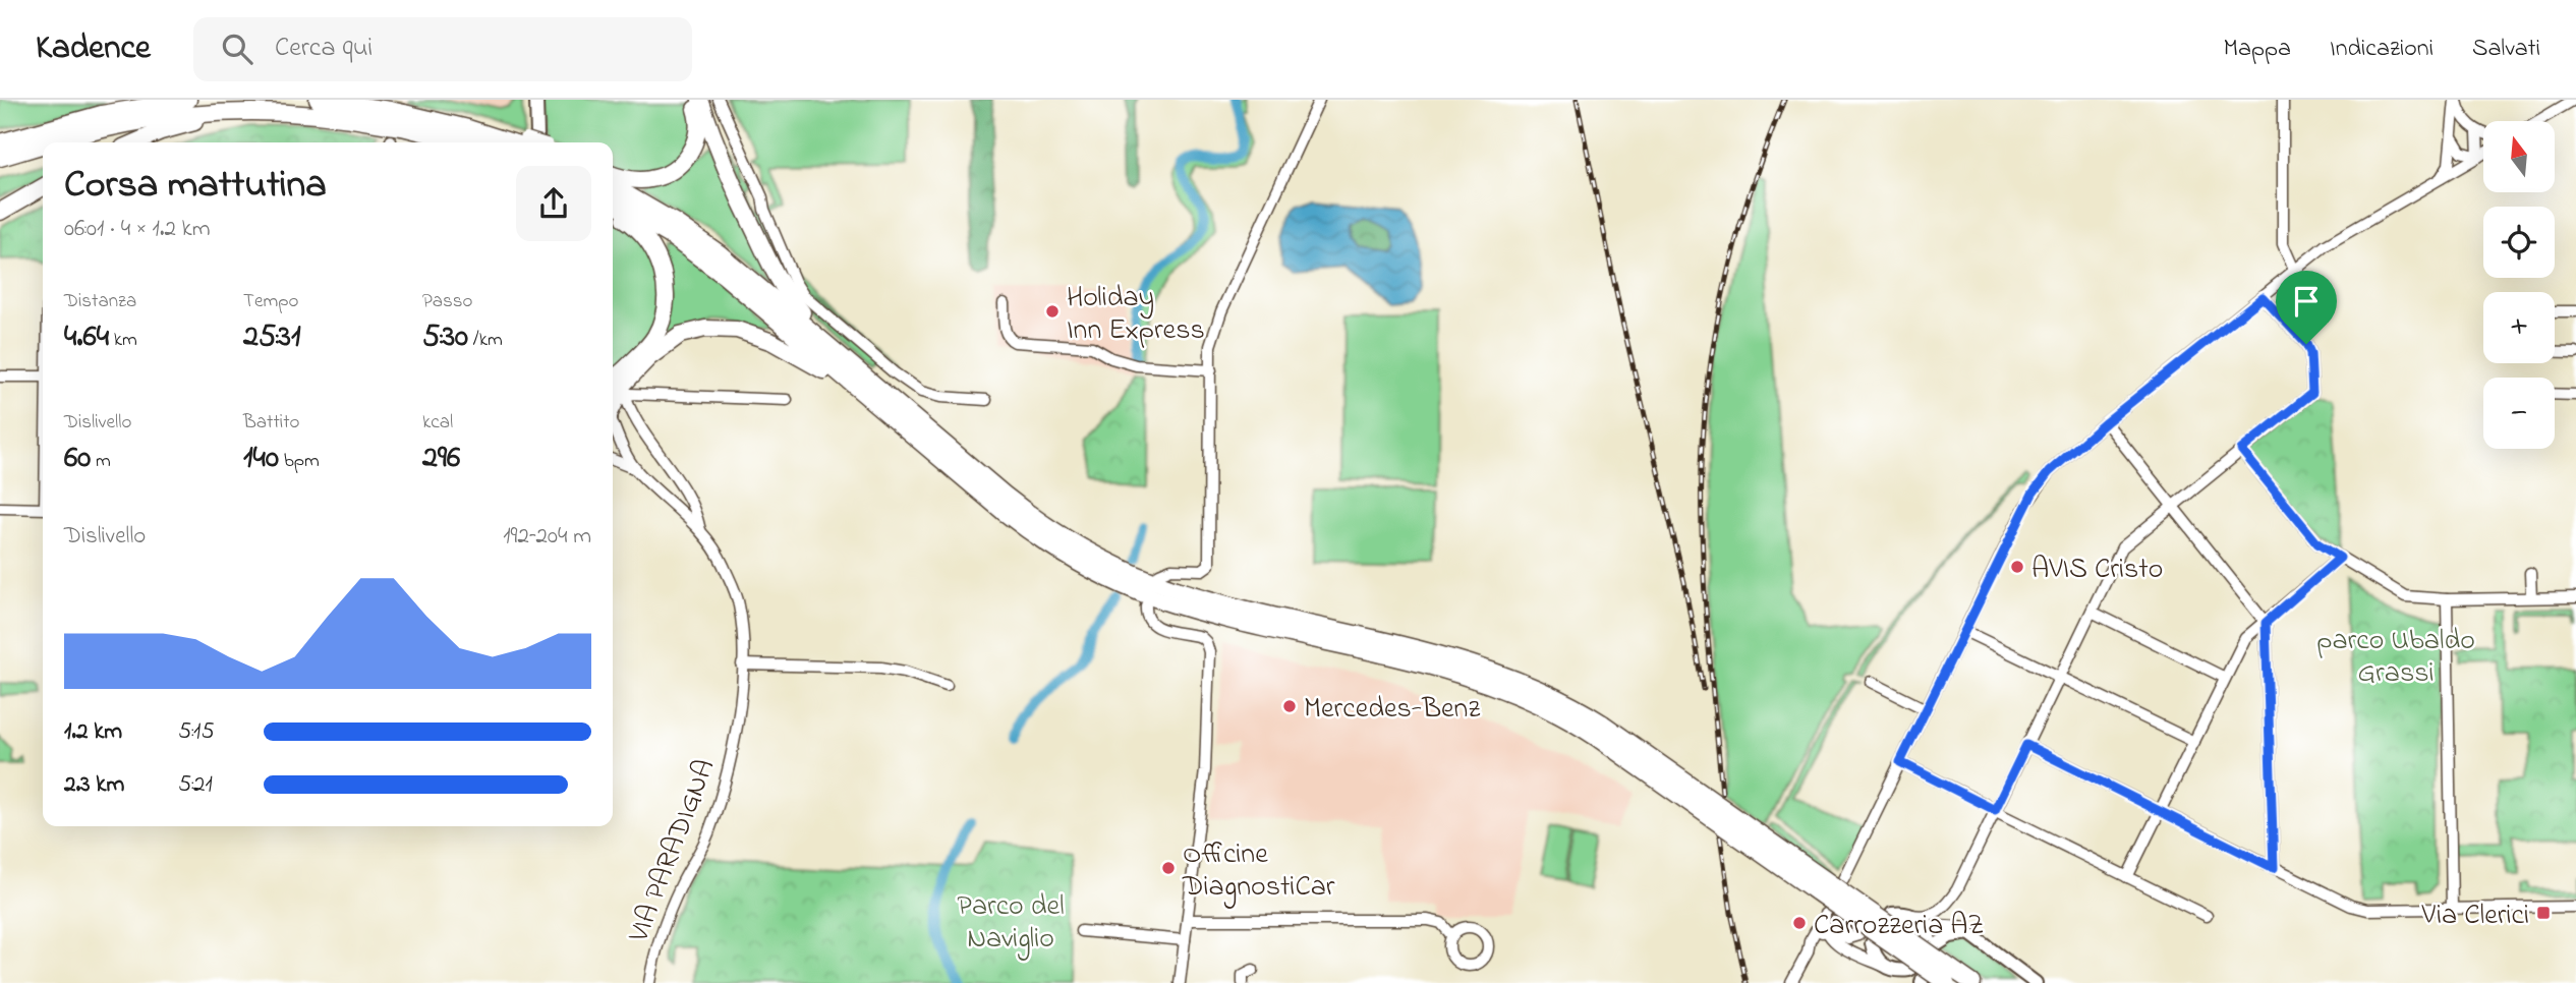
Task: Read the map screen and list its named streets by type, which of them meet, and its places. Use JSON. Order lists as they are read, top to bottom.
{
  "streets": {
    "street": ["VIA PARADIGNA"]
  },
  "parks": ["parco Ubaldo Grassi", "Parco del Naviglio"],
  "places": {
    "other": [
      "Holiday Inn Express",
      "AVIS Cristo",
      "Mercedes-Benz",
      "Officine DiagnostiCar",
      "Carrozzeria AZ"
    ],
    "transit": ["Via Clerici"]
  },
  "north": "top",
  "page": {
    "header": "Kadence",
    "search": "Cerca qui",
    "nav": ["Mappa", "Indicazioni", "Salvati"],
    "map_buttons": ["+", "−"],
    "heading": ["Corsa mattutina", "06:01 · 4 × 1.2 km"],
    "stats": [
      ["Distanza", "4.64 km"],
      ["Tempo", "25:31"],
      ["Passo", "5:30 /km"],
      ["Dislivello", "60 m"],
      ["Battito", "140 bpm"],
      ["kcal", "296"]
    ],
    "chart": ["Dislivello", "192–204 m"],
    "list": [
      {
        "name": "1.2 km",
        "note": "5:15"
      },
      {
        "name": "2.3 km",
        "note": "5:21"
      }
    ]
  }
}
